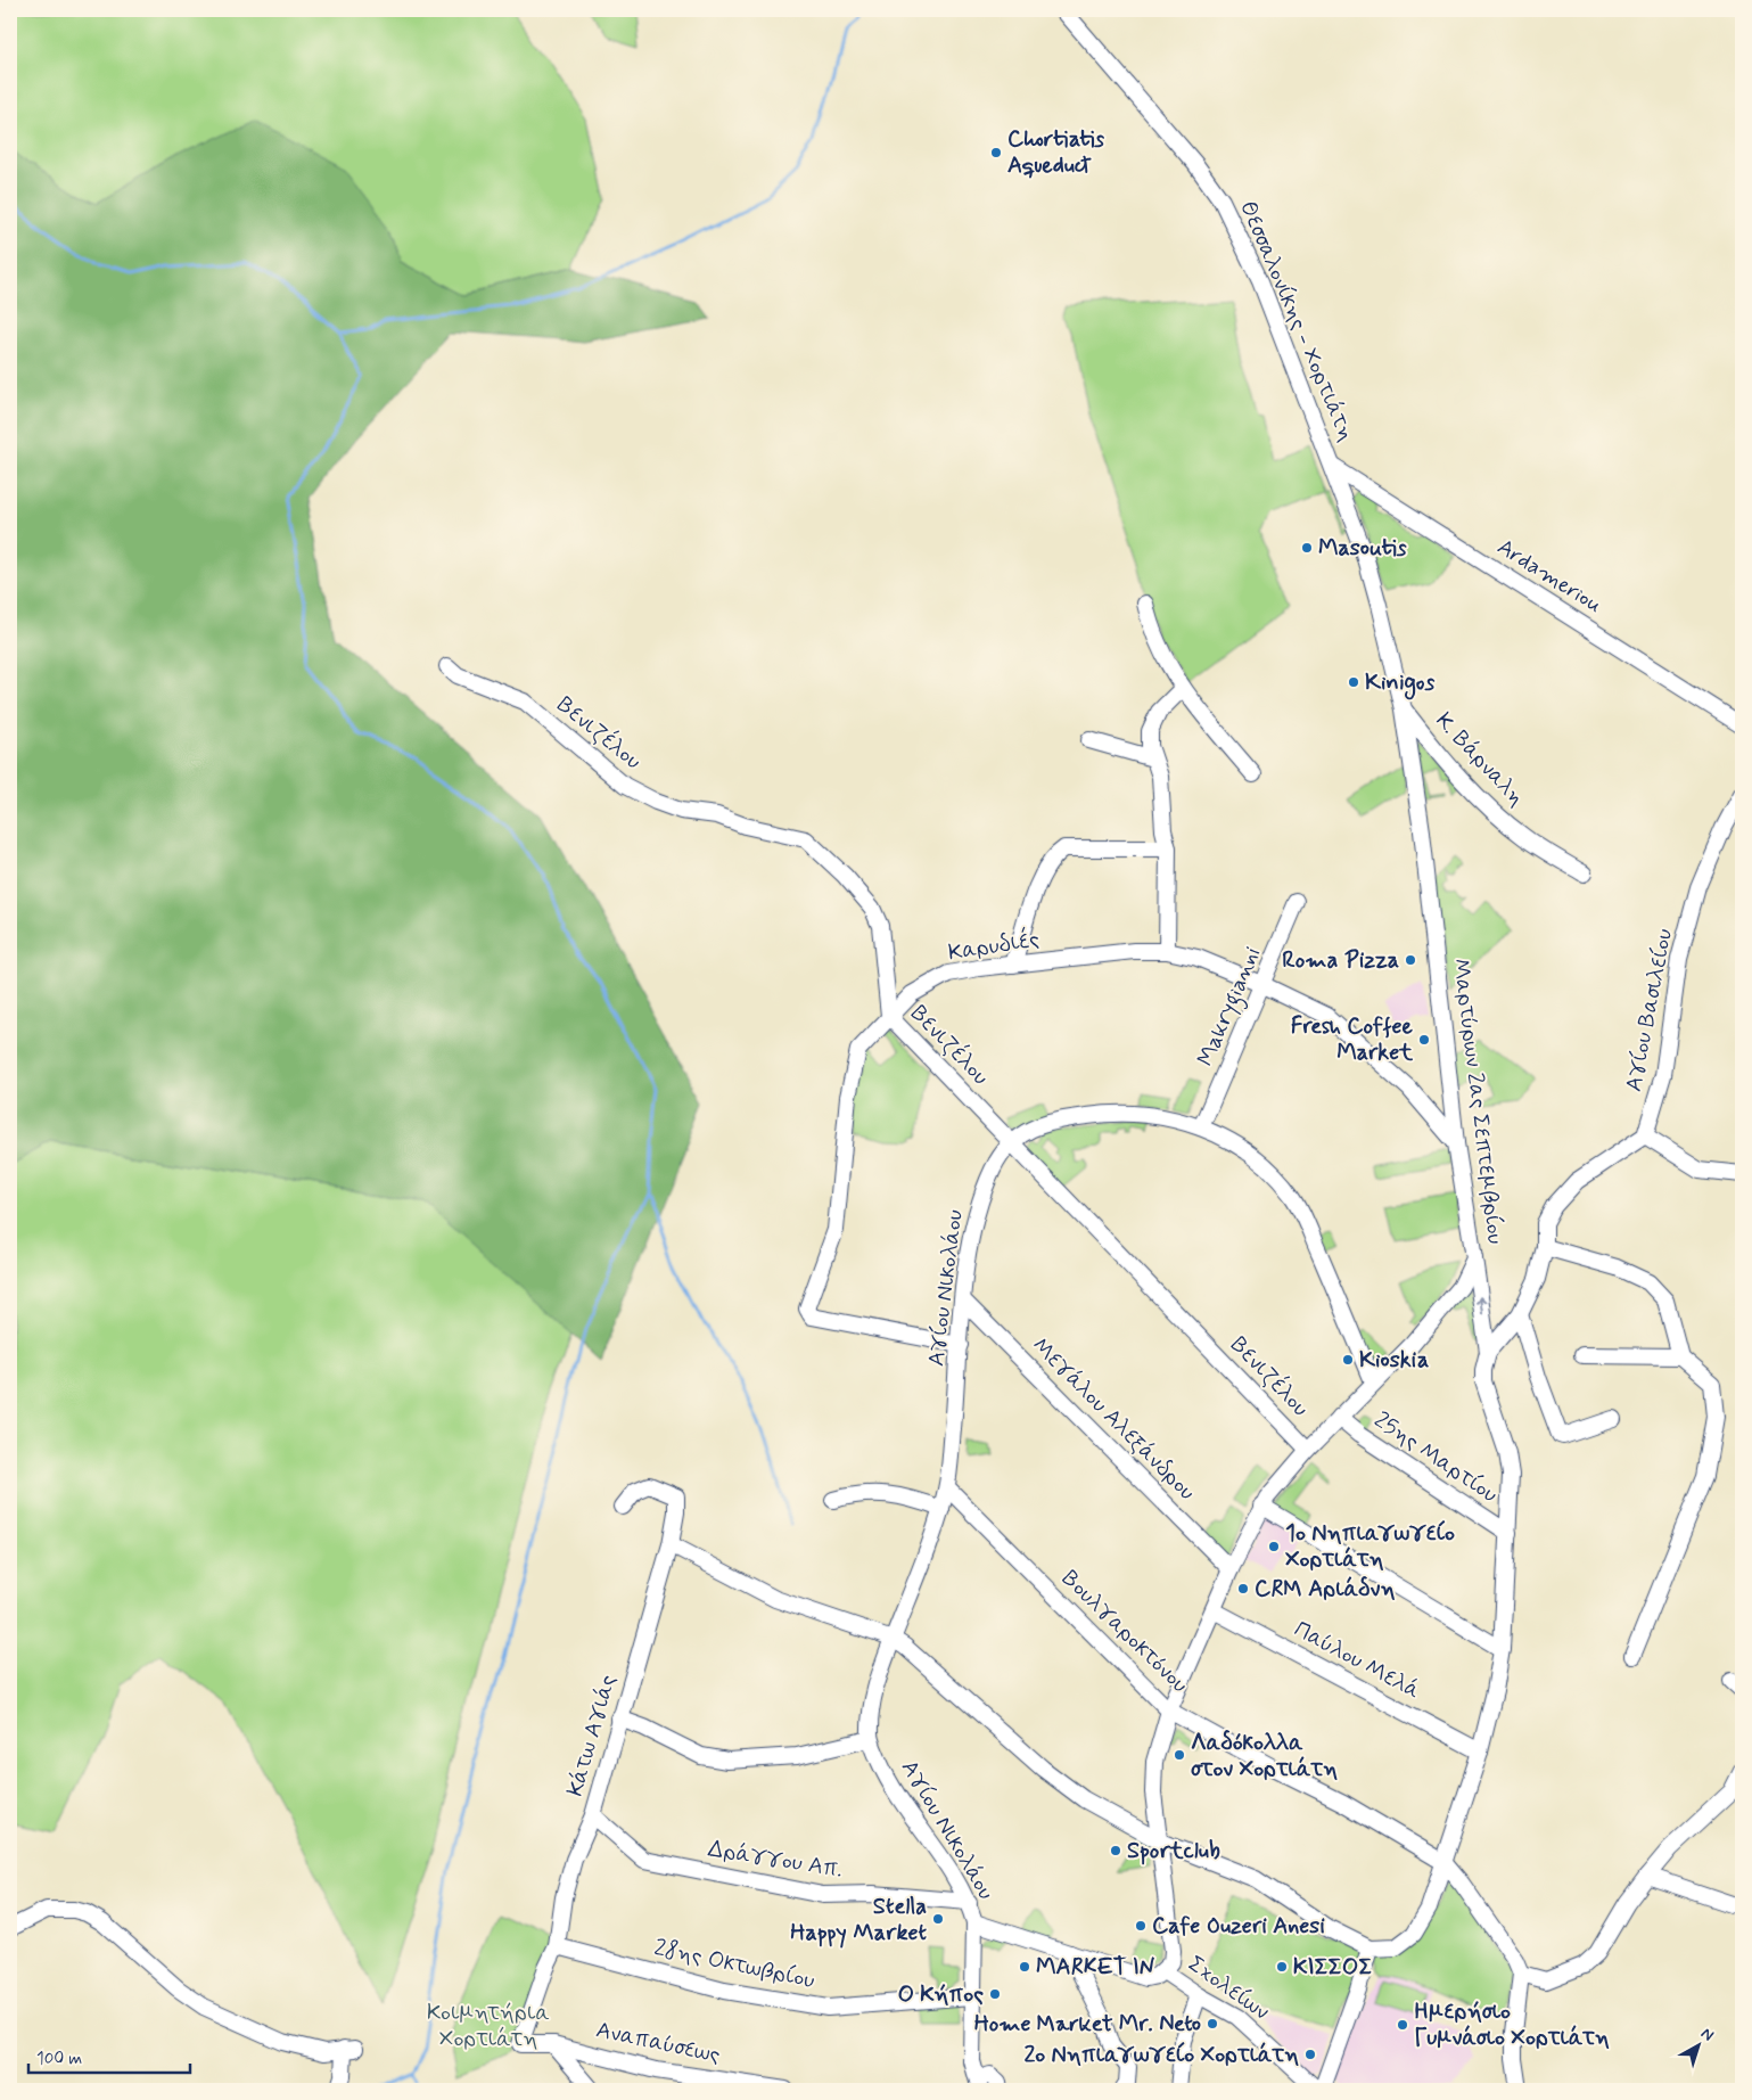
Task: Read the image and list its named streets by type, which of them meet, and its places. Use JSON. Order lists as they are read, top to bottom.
{
  "streets": {
    "street": [
      "Θεσσαλονίκης - Χορτιάτη",
      "Ardameriou",
      "Βενιζέλου",
      "Κ. Βάρναλη",
      "Καρυδιές",
      "Makrygianni",
      "Αγίου Βασιλείου",
      "Μαρτύρων 2ας Σεπτεμβρίου",
      "Αγίου Νικολάου",
      "Μεγάλου Αλεξάνδρου",
      "25ης Μαρτίου",
      "Βουλγαροκτόνου",
      "Παύλου Μελά",
      "Κάτω Αγιάς",
      "Δράγγου Απ.",
      "28ης Οκτωβρίου",
      "Σχολείων",
      "Αναπαύσεως"
    ]
  },
  "crossings": [
    ["Θεσσαλονίκης - Χορτιάτη", "Ardameriou"],
    ["Θεσσαλονίκης - Χορτιάτη", "Μαρτύρων 2ας Σεπτεμβρίου"],
    ["Ardameriou", "Μαρτύρων 2ας Σεπτεμβρίου"],
    ["Βενιζέλου", "Καρυδιές"],
    ["Βενιζέλου", "Μαρτύρων 2ας Σεπτεμβρίου"],
    ["Βενιζέλου", "Αγίου Νικολάου"],
    ["Κ. Βάρναλη", "Μαρτύρων 2ας Σεπτεμβρίου"],
    ["Καρυδιές", "Makrygianni"],
    ["Καρυδιές", "Μαρτύρων 2ας Σεπτεμβρίου"],
    ["Καρυδιές", "Αγίου Νικολάου"],
    ["Makrygianni", "Αγίου Νικολάου"],
    ["Μαρτύρων 2ας Σεπτεμβρίου", "Αγίου Νικολάου"],
    ["Μαρτύρων 2ας Σεπτεμβρίου", "Μεγάλου Αλεξάνδρου"],
    ["Μαρτύρων 2ας Σεπτεμβρίου", "25ης Μαρτίου"],
    ["Μαρτύρων 2ας Σεπτεμβρίου", "Βουλγαροκτόνου"],
    ["Μαρτύρων 2ας Σεπτεμβρίου", "Παύλου Μελά"],
    ["Μαρτύρων 2ας Σεπτεμβρίου", "Σχολείων"],
    ["Αγίου Νικολάου", "Μεγάλου Αλεξάνδρου"],
    ["Αγίου Νικολάου", "Βουλγαροκτόνου"],
    ["Αγίου Νικολάου", "Δράγγου Απ."],
    ["Κάτω Αγιάς", "Δράγγου Απ."],
    ["Κάτω Αγιάς", "28ης Οκτωβρίου"],
    ["Κάτω Αγιάς", "Αναπαύσεως"]
  ],
  "parks": ["Κοιμητήρια Χορτιάτη"],
  "places": [
    "Chortiatis Aqueduct",
    "Masoutis",
    "Kinigos",
    "Roma Pizza",
    "Fresh Coffee Market",
    "Kioskia",
    "1ο Νηπιαγωγείο Χορτιάτη",
    "CRM Αριάδνη",
    "Λαδόκολλα στον Χορτιάτη",
    "Sportclub",
    "Stella Happy Market",
    "Cafe Ouzeri Anesi",
    "MARKET IN",
    "ΚΙΣΣΟΣ",
    "Ο Κήπος",
    "Home Market Mr. Neto",
    "Ημερήσιο Γυμνάσιο Χορτιάτη",
    "2ο Νηπιαγωγείο Χορτιάτη"
  ],
  "scale_bar": "100 m",
  "north": "top right"
}
